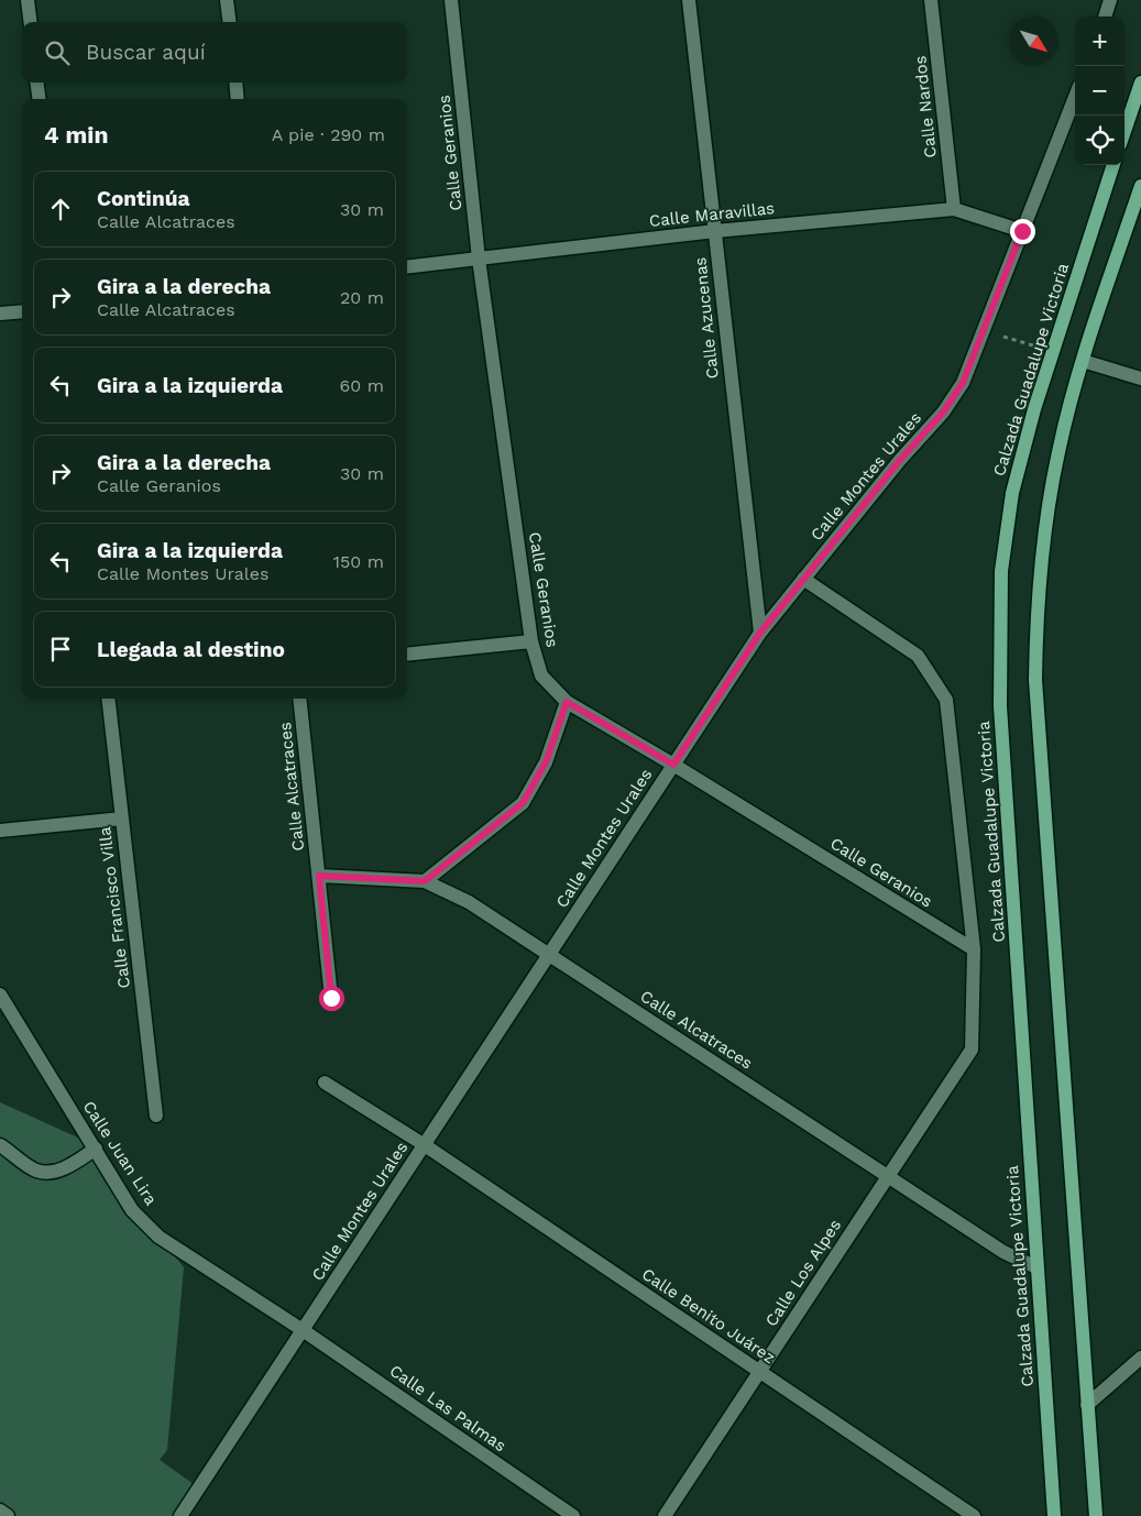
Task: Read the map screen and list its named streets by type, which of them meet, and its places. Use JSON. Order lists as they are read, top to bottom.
{
  "streets": {
    "main road": ["Calzada Guadalupe Victoria"],
    "street": [
      "Calle Nardos",
      "Calle Geranios",
      "Calle Maravillas",
      "Calle Azucenas",
      "Calle Montes Urales",
      "Calle Alcatraces",
      "Calle Francisco Villa",
      "Calle Juan Lira",
      "Calle Los Alpes",
      "Calle Benito Juárez",
      "Calle Las Palmas"
    ]
  },
  "crossings": [
    ["Calle Nardos", "Calle Maravillas"],
    ["Calle Geranios", "Calle Maravillas"],
    ["Calle Geranios", "Calle Montes Urales"],
    ["Calle Geranios", "Calle Los Alpes"],
    ["Calle Maravillas", "Calle Azucenas"],
    ["Calle Maravillas", "Calle Montes Urales"],
    ["Calle Azucenas", "Calle Montes Urales"],
    ["Calzada Guadalupe Victoria", "Calle Alcatraces"],
    ["Calle Montes Urales", "Calle Alcatraces"],
    ["Calle Montes Urales", "Calle Juan Lira"],
    ["Calle Montes Urales", "Calle Benito Juárez"],
    ["Calle Montes Urales", "Calle Las Palmas"],
    ["Calle Alcatraces", "Calle Los Alpes"],
    ["Calle Juan Lira", "Calle Las Palmas"],
    ["Calle Los Alpes", "Calle Benito Juárez"]
  ],
  "north": "bottom right",
  "page": {
    "map_buttons": ["+", "−"],
    "search": "Buscar aquí",
    "heading": ["4 min", "A pie · 290 m"],
    "list": [
      ["Continúa", "Calle Alcatraces", "30 m"],
      ["Gira a la derecha", "Calle Alcatraces", "20 m"],
      ["Gira a la izquierda", "60 m"],
      ["Gira a la derecha", "Calle Geranios", "30 m"],
      ["Gira a la izquierda", "Calle Montes Urales", "150 m"],
      "Llegada al destino"
    ]
  }
}
